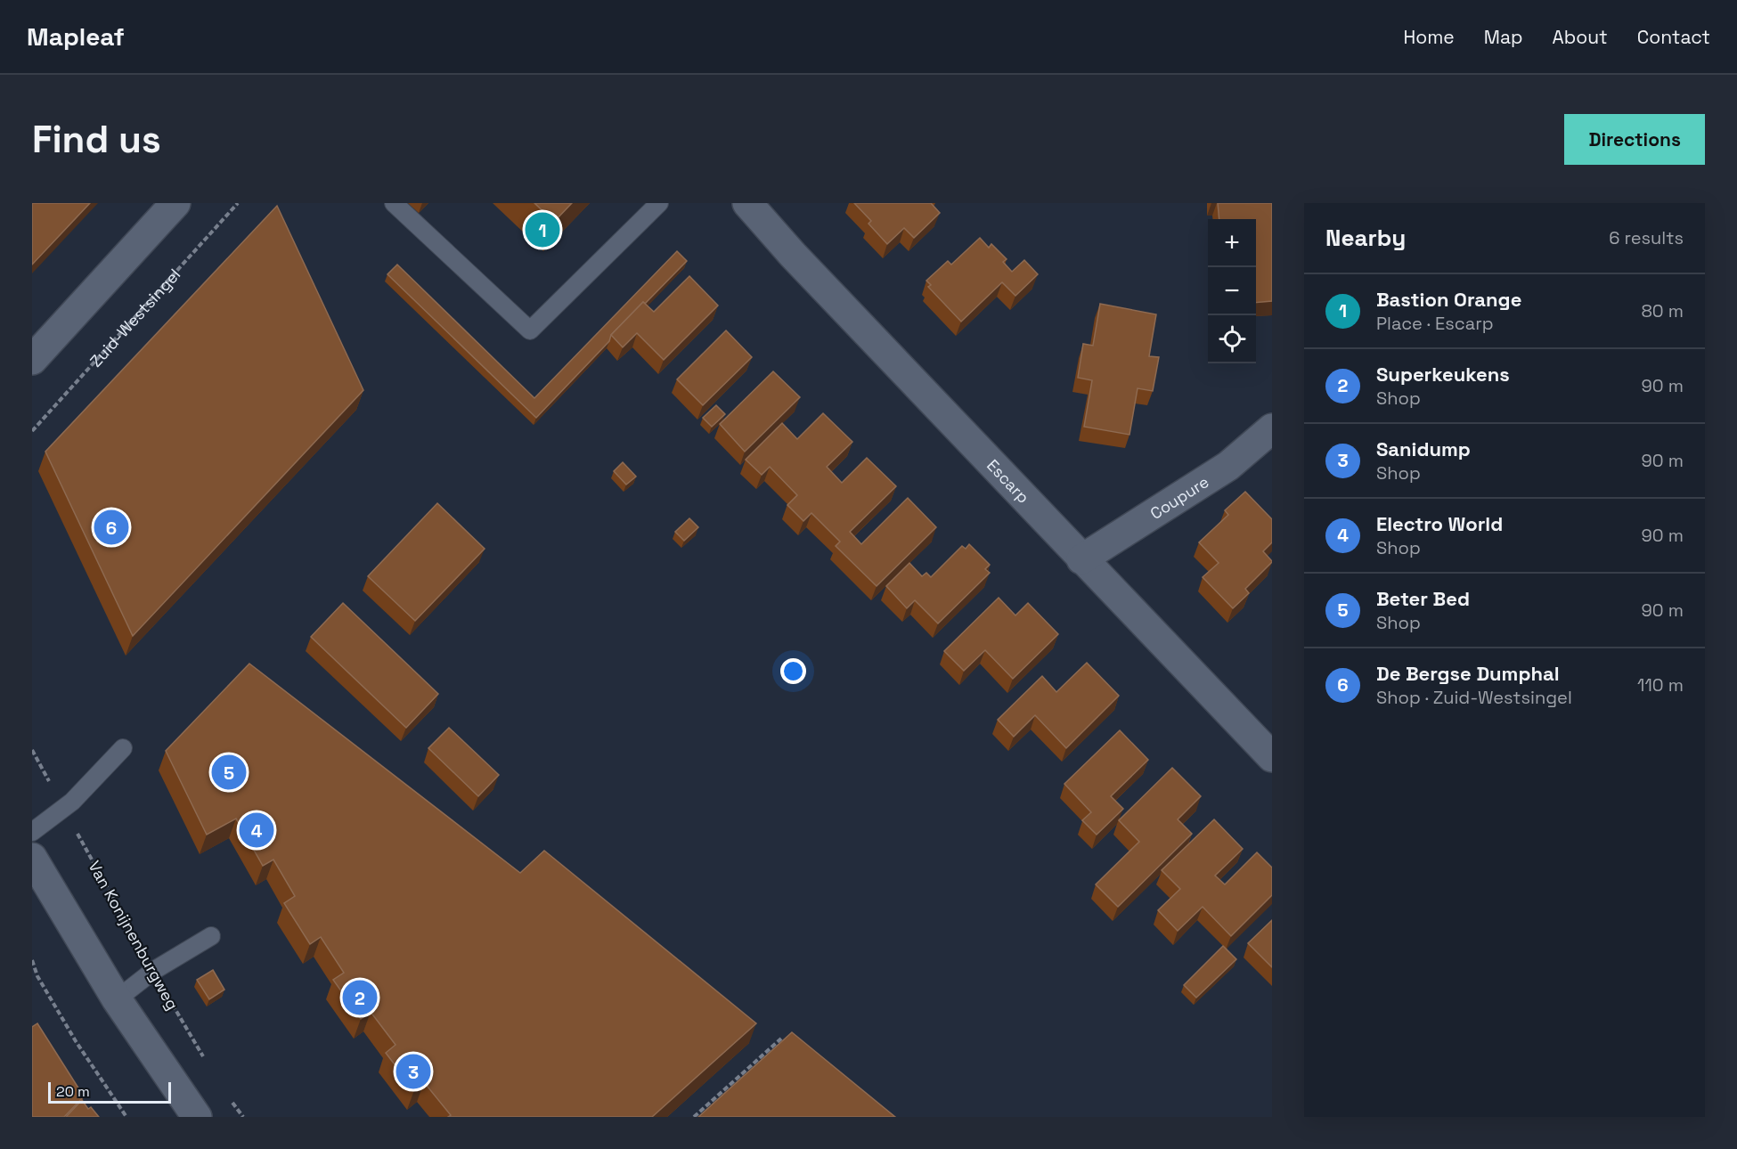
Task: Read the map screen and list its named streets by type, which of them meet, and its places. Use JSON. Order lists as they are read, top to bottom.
{
  "streets": {
    "street": ["Escarp", "Coupure"],
    "path": ["Zuid-Westsingel", "Van Konijnenburgweg"]
  },
  "crossings": [
    ["Escarp", "Coupure"]
  ],
  "scale_bar": "20 m",
  "page": {
    "header": "Mapleaf",
    "nav": [
      "Home",
      "Map",
      "About",
      "Contact"
    ],
    "buttons": "Directions",
    "title": "Find us",
    "heading": ["Nearby", "6 results"],
    "pins": [
      "1",
      "6",
      "5",
      "4",
      "2",
      "3"
    ],
    "map_buttons": ["+", "−"],
    "list": [
      {
        "mark": "1",
        "name": "Bastion Orange",
        "note": "Place · Escarp",
        "value": "80 m"
      },
      {
        "mark": "2",
        "name": "Superkeukens",
        "note": "Shop",
        "value": "90 m"
      },
      {
        "mark": "3",
        "name": "Sanidump",
        "note": "Shop",
        "value": "90 m"
      },
      {
        "mark": "4",
        "name": "Electro World",
        "note": "Shop",
        "value": "90 m"
      },
      {
        "mark": "5",
        "name": "Beter Bed",
        "note": "Shop",
        "value": "90 m"
      },
      {
        "mark": "6",
        "name": "De Bergse Dumphal",
        "note": "Shop · Zuid-Westsingel",
        "value": "110 m"
      }
    ],
    "scale": "20 m"
  }
}
